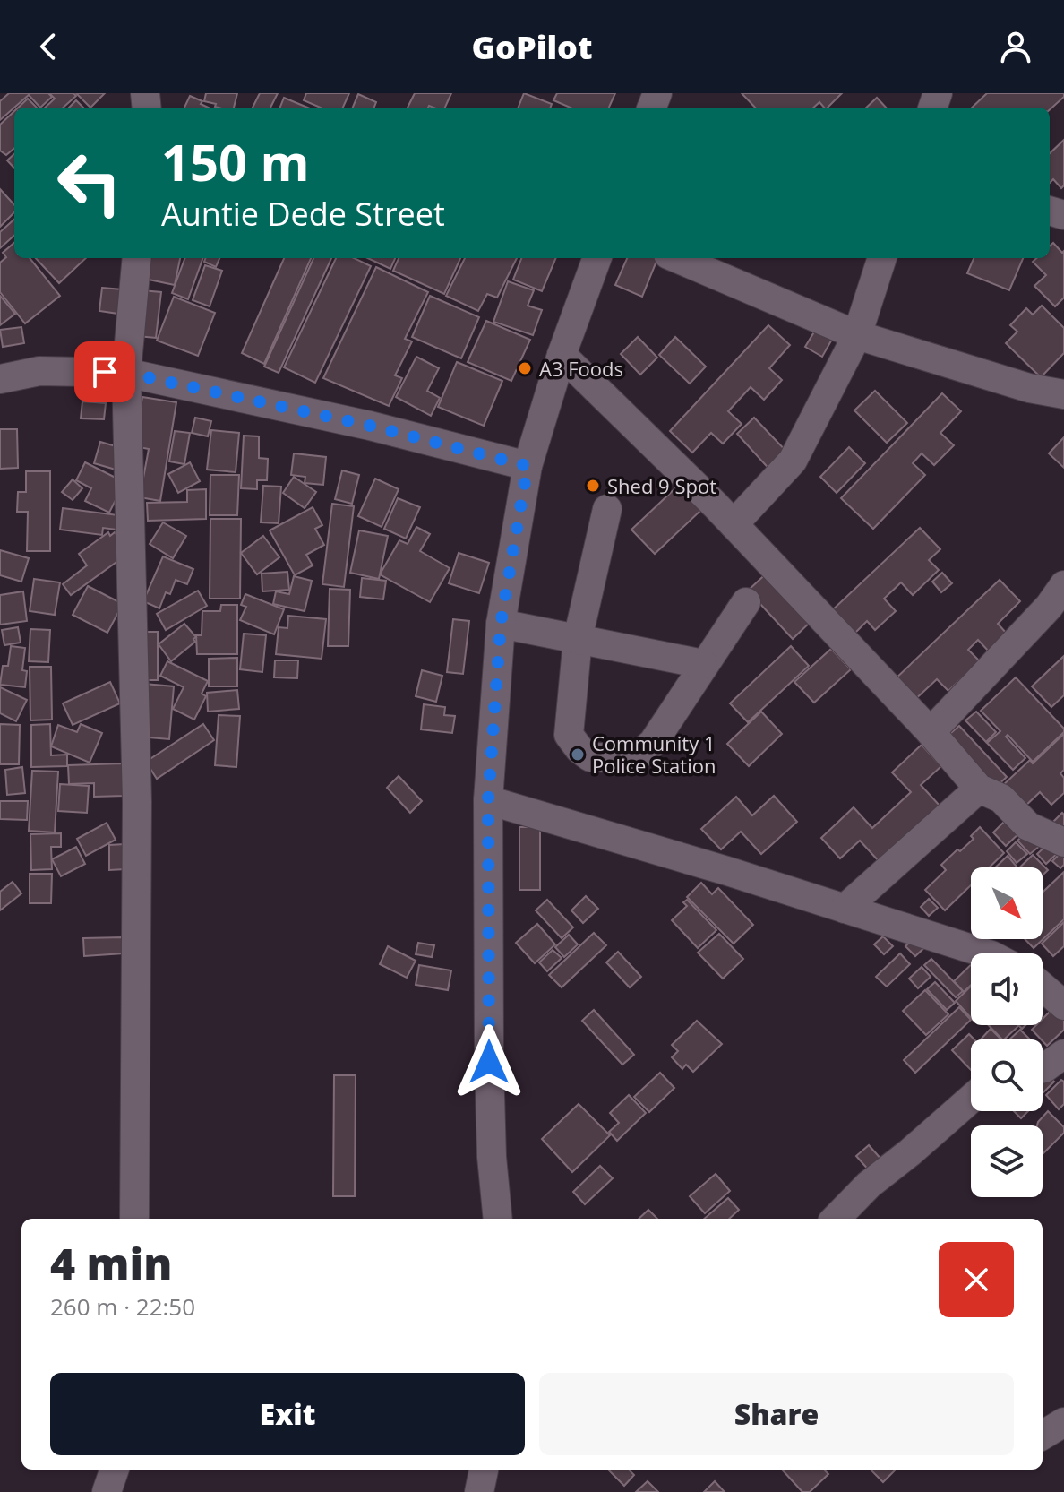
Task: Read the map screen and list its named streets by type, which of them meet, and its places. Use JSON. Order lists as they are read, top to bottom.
{
  "places": ["A3 Foods", "Shed 9 Spot", "Community 1 Police Station"],
  "north": "bottom right",
  "page": {
    "header": "GoPilot",
    "turn": ["150 m", "Auntie Dede Street"],
    "heading": ["4 min", "260 m · 22:50"],
    "buttons": ["Exit", "Share"]
  }
}
